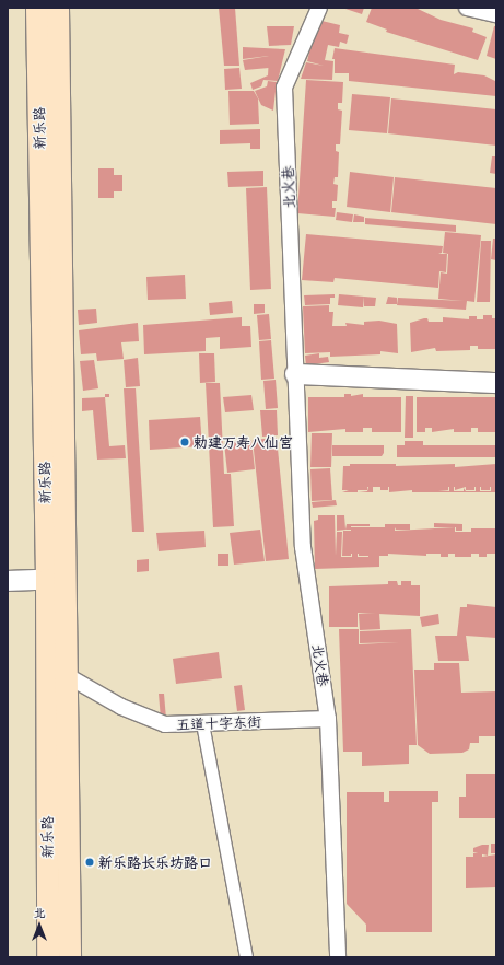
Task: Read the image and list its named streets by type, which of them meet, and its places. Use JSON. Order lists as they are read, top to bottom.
{
  "streets": {
    "main road": ["新乐路"],
    "street": ["北火巷", "五道十字东街"]
  },
  "crossings": [
    ["新乐路", "五道十字东街"],
    ["北火巷", "五道十字东街"]
  ],
  "places": ["勅建万寿八仙宫", "新乐路长乐坊路口"],
  "north": "top"
}
